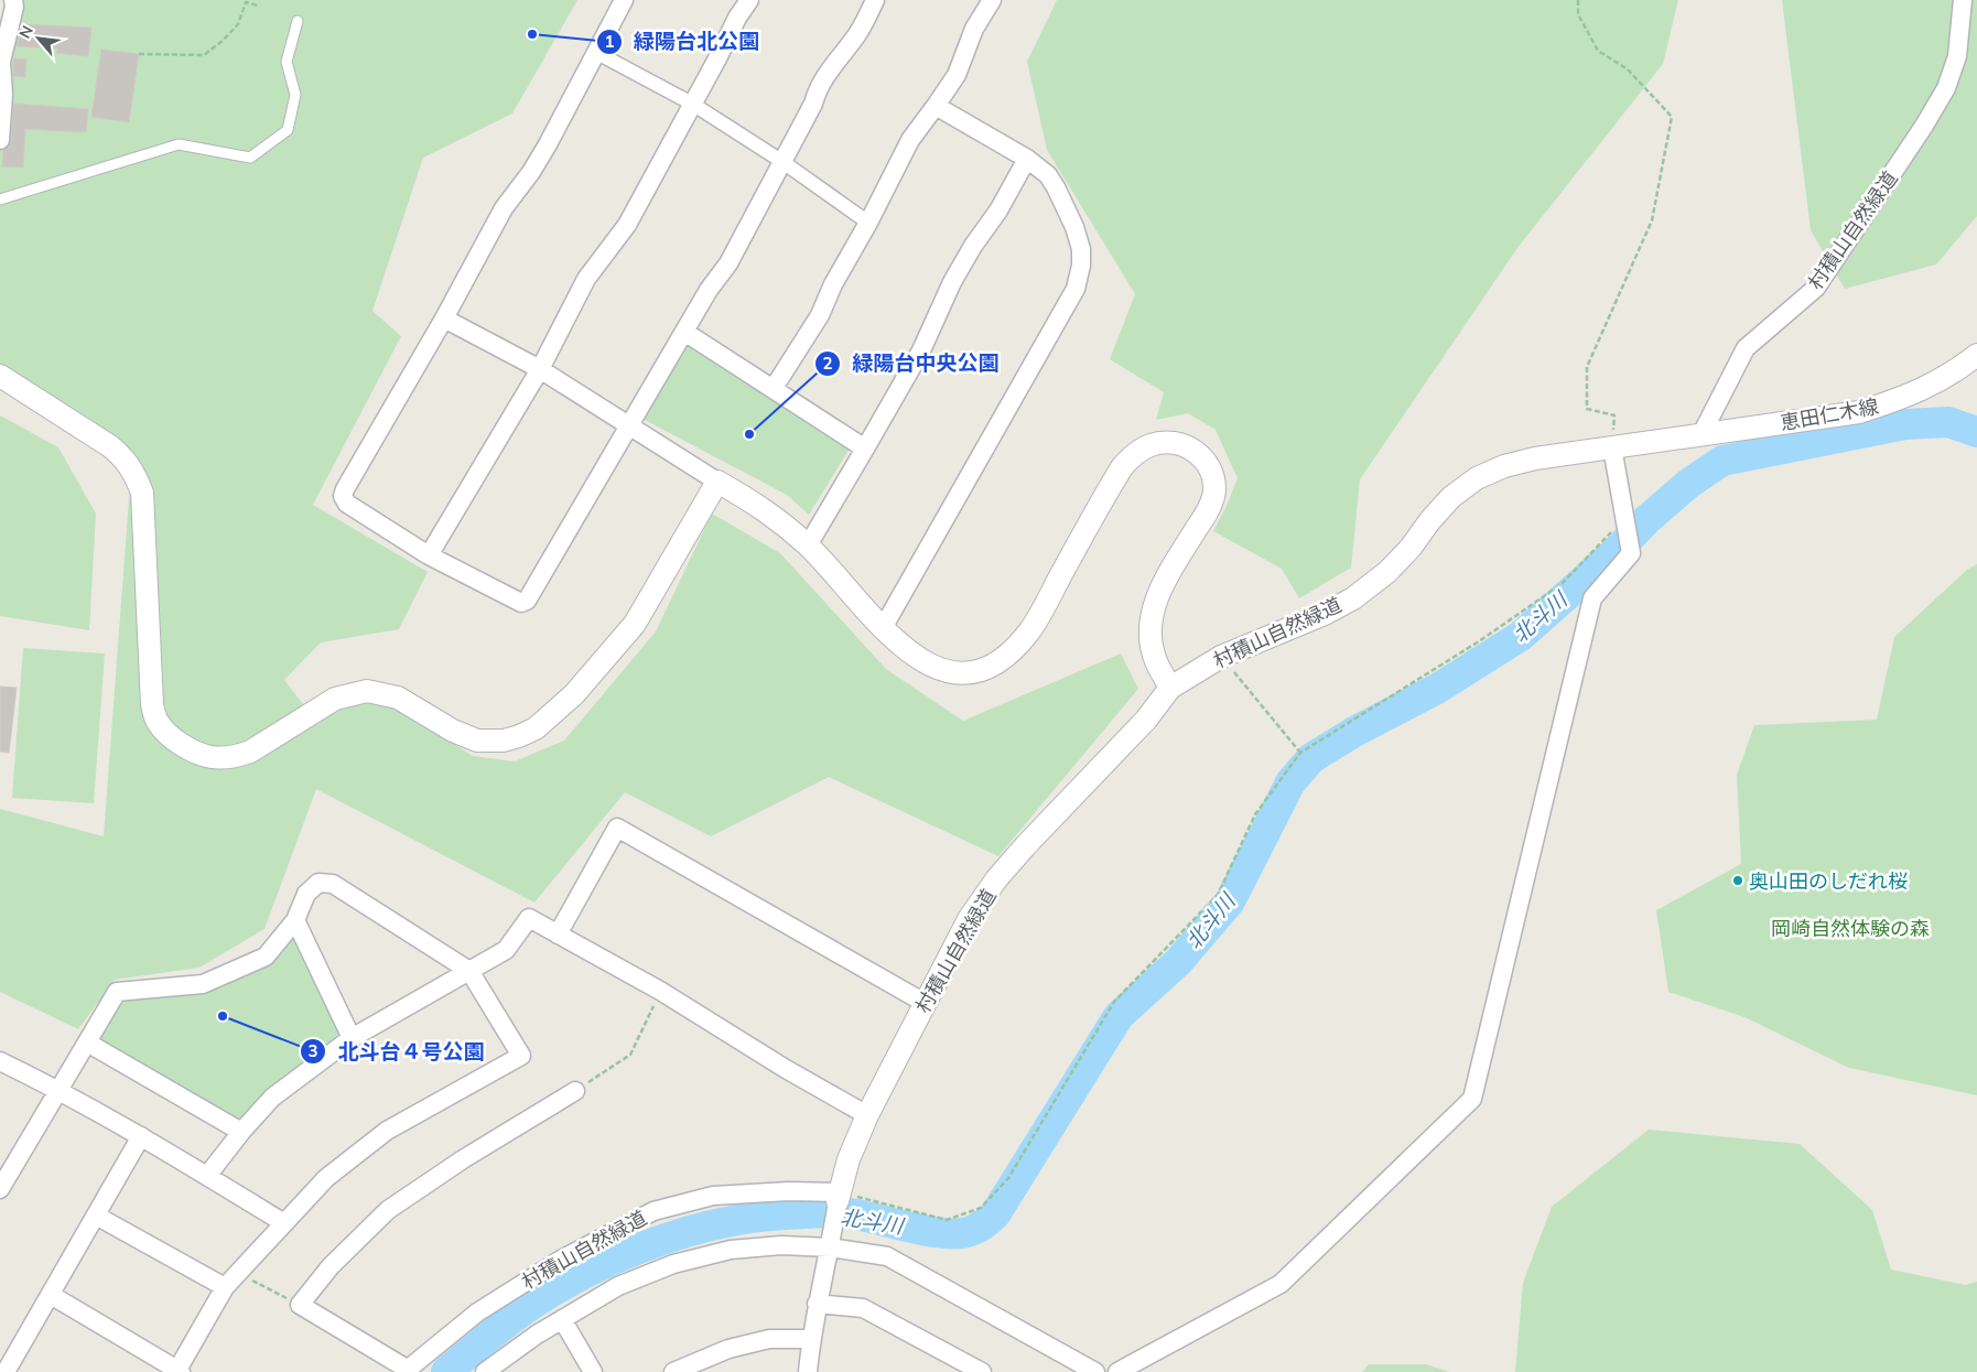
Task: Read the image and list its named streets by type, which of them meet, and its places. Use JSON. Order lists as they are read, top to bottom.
{
  "streets": {
    "street": ["村積山自然緑道", "恵田仁木線"]
  },
  "crossings": [
    ["村積山自然緑道", "恵田仁木線"]
  ],
  "water": ["北斗川"],
  "parks": ["岡崎自然体験の森"],
  "places": [
    "緑陽台北公園",
    "緑陽台中央公園",
    "奥山田のしだれ桜",
    "北斗台４号公園"
  ],
  "north": "top left"
}
